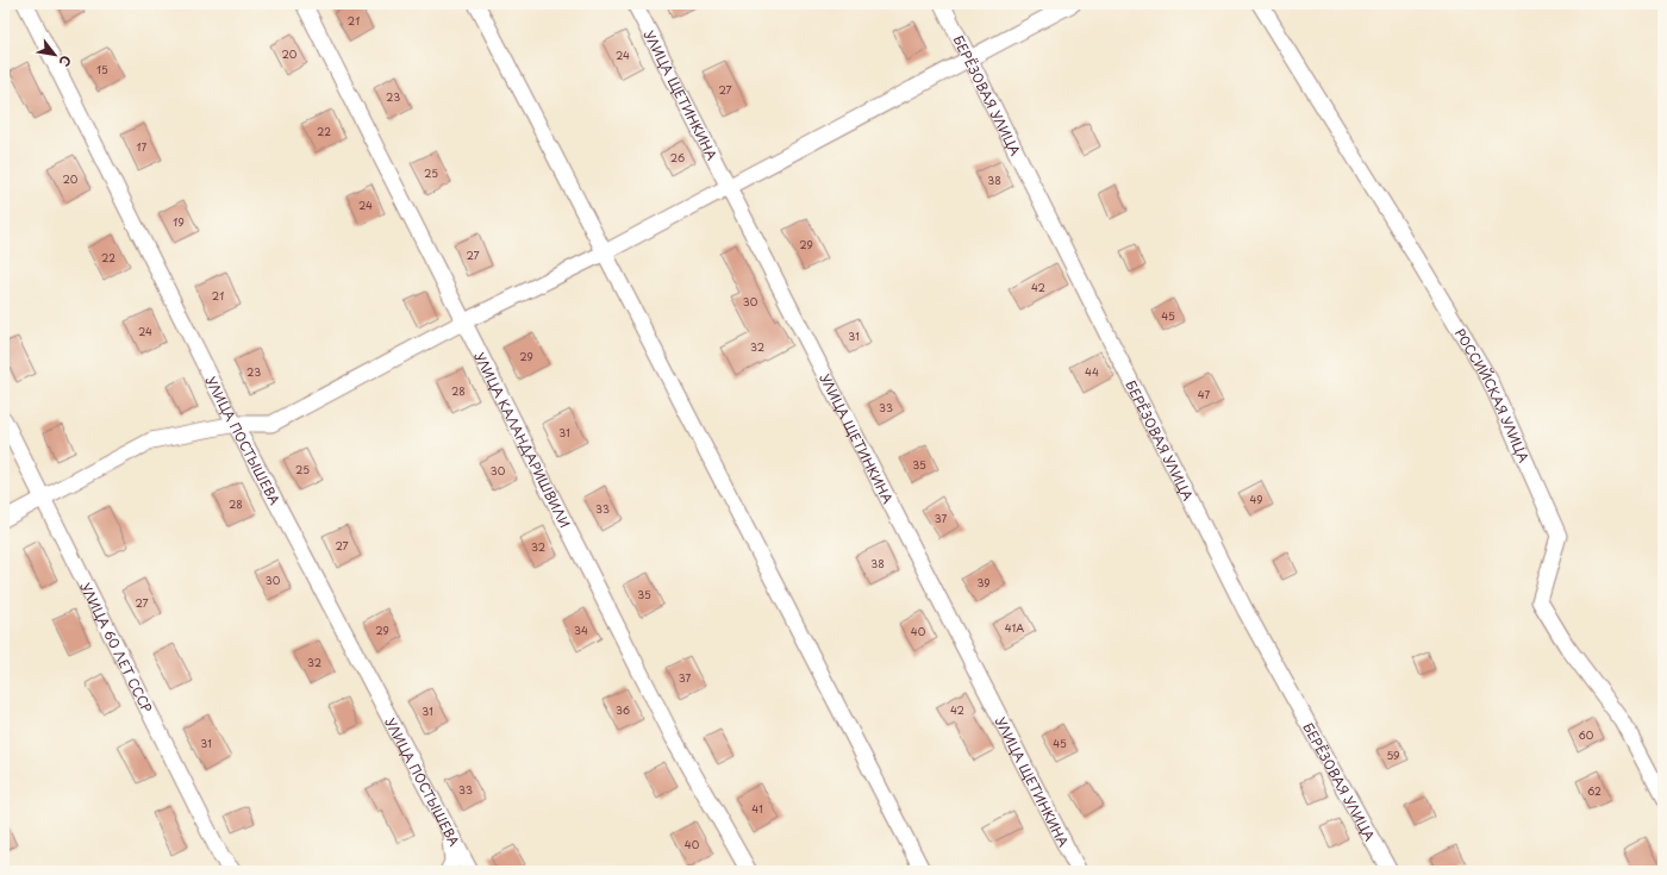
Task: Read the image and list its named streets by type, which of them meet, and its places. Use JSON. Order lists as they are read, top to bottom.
{
  "streets": {
    "street": [
      "УЛИЦА ЩЕТИНКИНА",
      "БЕРЁЗОВАЯ УЛИЦА",
      "РОССИЙСКАЯ УЛИЦА",
      "УЛИЦА ПОСТЫШЕВА",
      "УЛИЦА КАЛАНДАРИШВИЛИ",
      "УЛИЦА 60 ЛЕТ СССР"
    ]
  },
  "house_numbers": [
    "21",
    "20",
    "24",
    "15",
    "27",
    "23",
    "22",
    "17",
    "26",
    "25",
    "20",
    "38",
    "24",
    "19",
    "29",
    "27",
    "22",
    "42",
    "21",
    "30",
    "45",
    "24",
    "31",
    "32",
    "29",
    "23",
    "44",
    "28",
    "47",
    "33",
    "31",
    "35",
    "25",
    "30",
    "49",
    "28",
    "33",
    "37",
    "27",
    "32",
    "38",
    "30",
    "39",
    "35",
    "27",
    "41А",
    "29",
    "34",
    "40",
    "32",
    "37",
    "36",
    "42",
    "31",
    "60",
    "31",
    "45",
    "59",
    "33",
    "62",
    "41",
    "40"
  ],
  "north": "bottom right"
}
